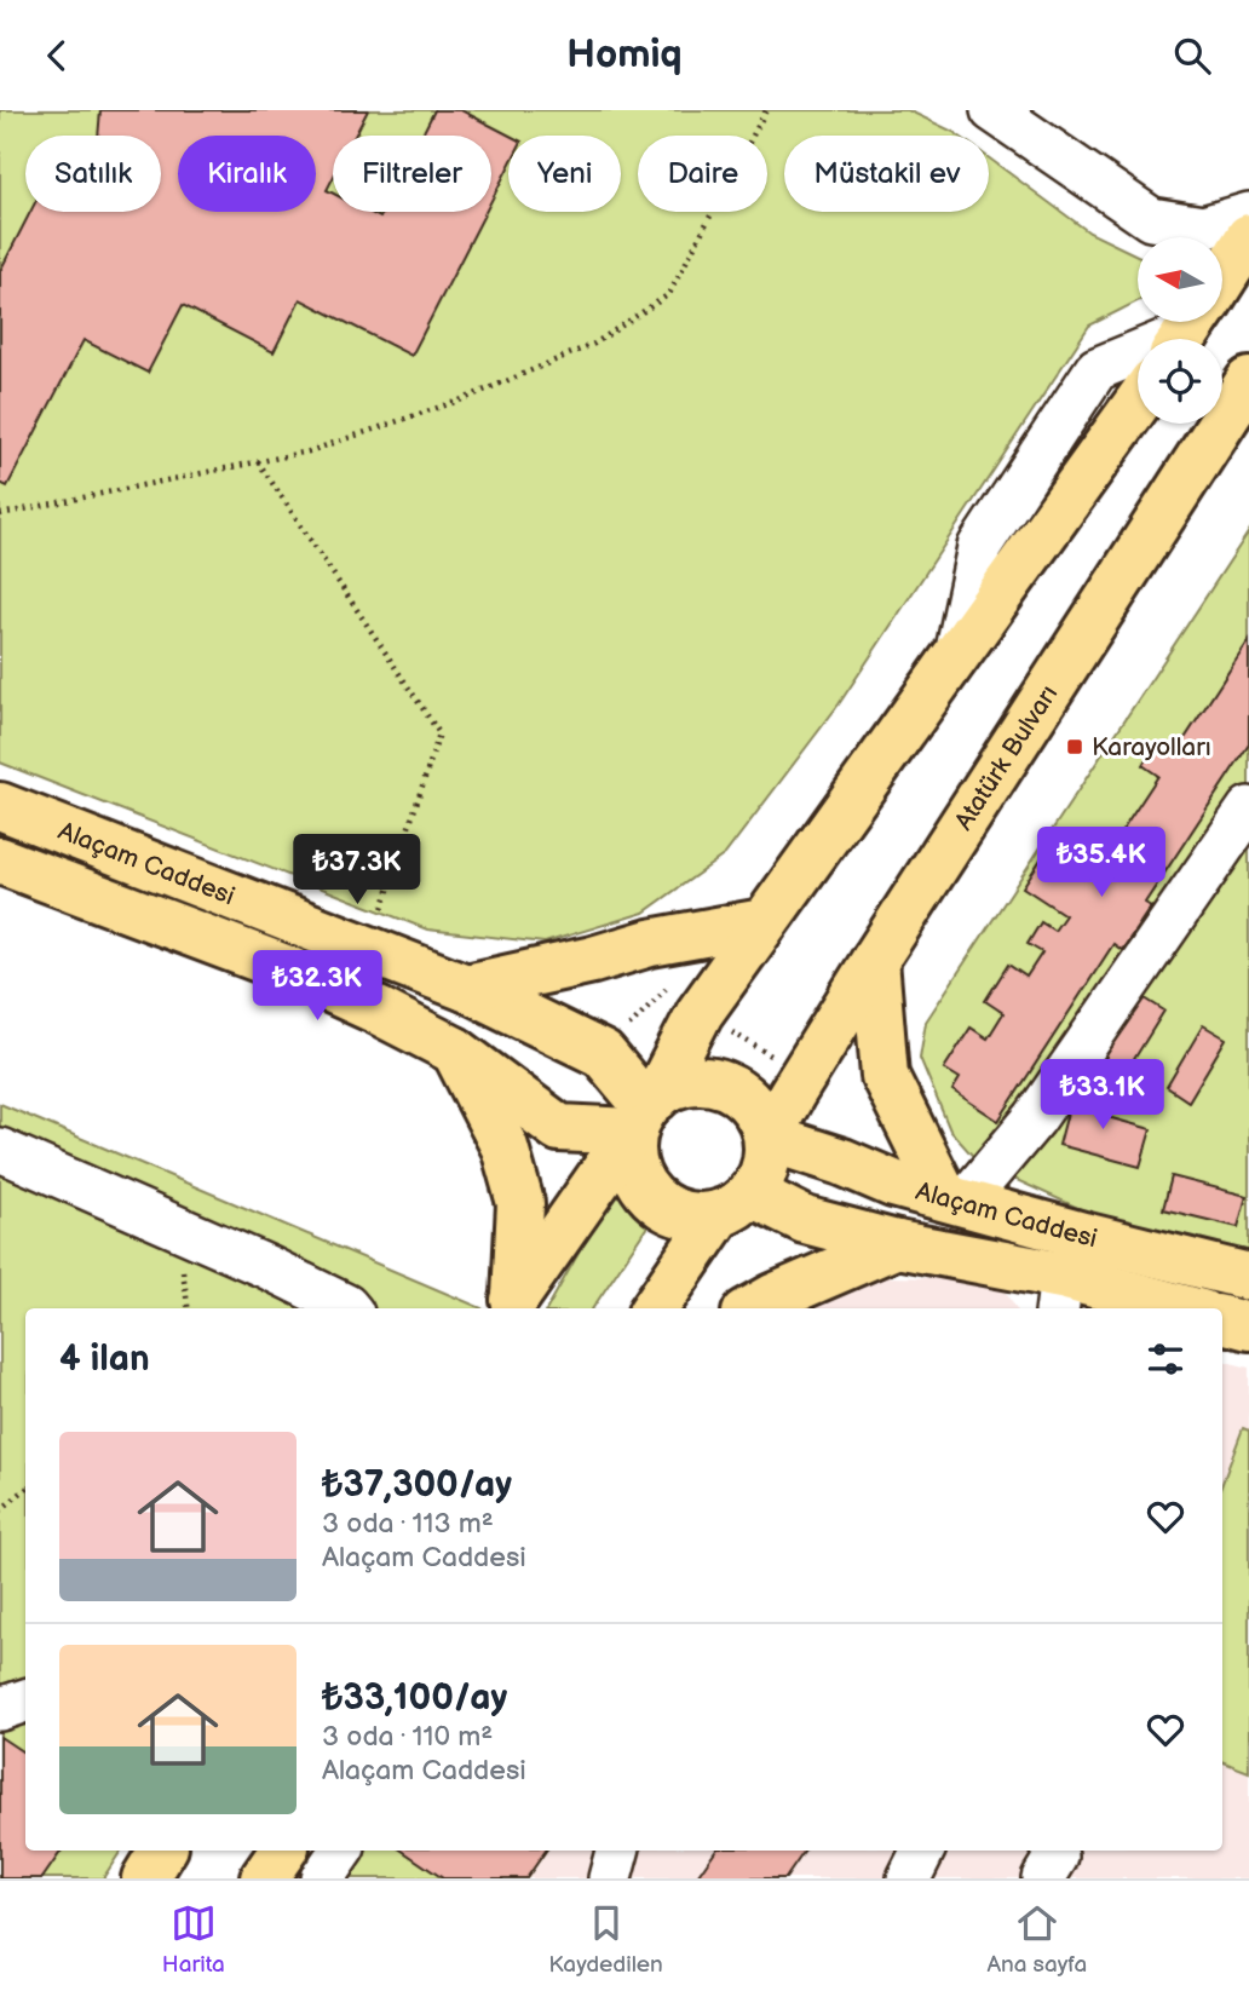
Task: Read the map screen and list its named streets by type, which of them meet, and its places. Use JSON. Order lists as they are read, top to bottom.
{
  "streets": {
    "main road": ["Atatürk Bulvarı", "Alaçam Caddesi"]
  },
  "crossings": [
    ["Atatürk Bulvarı", "Alaçam Caddesi"]
  ],
  "places": {
    "transit": ["Karayolları"]
  },
  "north": "left",
  "page": {
    "header": "Homiq",
    "chip": [
      "Satılık",
      "Kiralık",
      "Filtreler",
      "Yeni",
      "Daire",
      "Müstakil ev"
    ],
    "price": [
      "₺35.4K",
      "₺37.3K",
      "₺32.3K",
      "₺33.1K"
    ],
    "heading": "4 ilan",
    "list": [
      {
        "name": "₺37,300/ay",
        "note": "3 oda · 113 m² · Alaçam Caddesi"
      },
      {
        "name": "₺33,100/ay",
        "note": "3 oda · 110 m² · Alaçam Caddesi"
      }
    ],
    "tabs": ["Harita", "Kaydedilen", "Ana sayfa"]
  }
}
